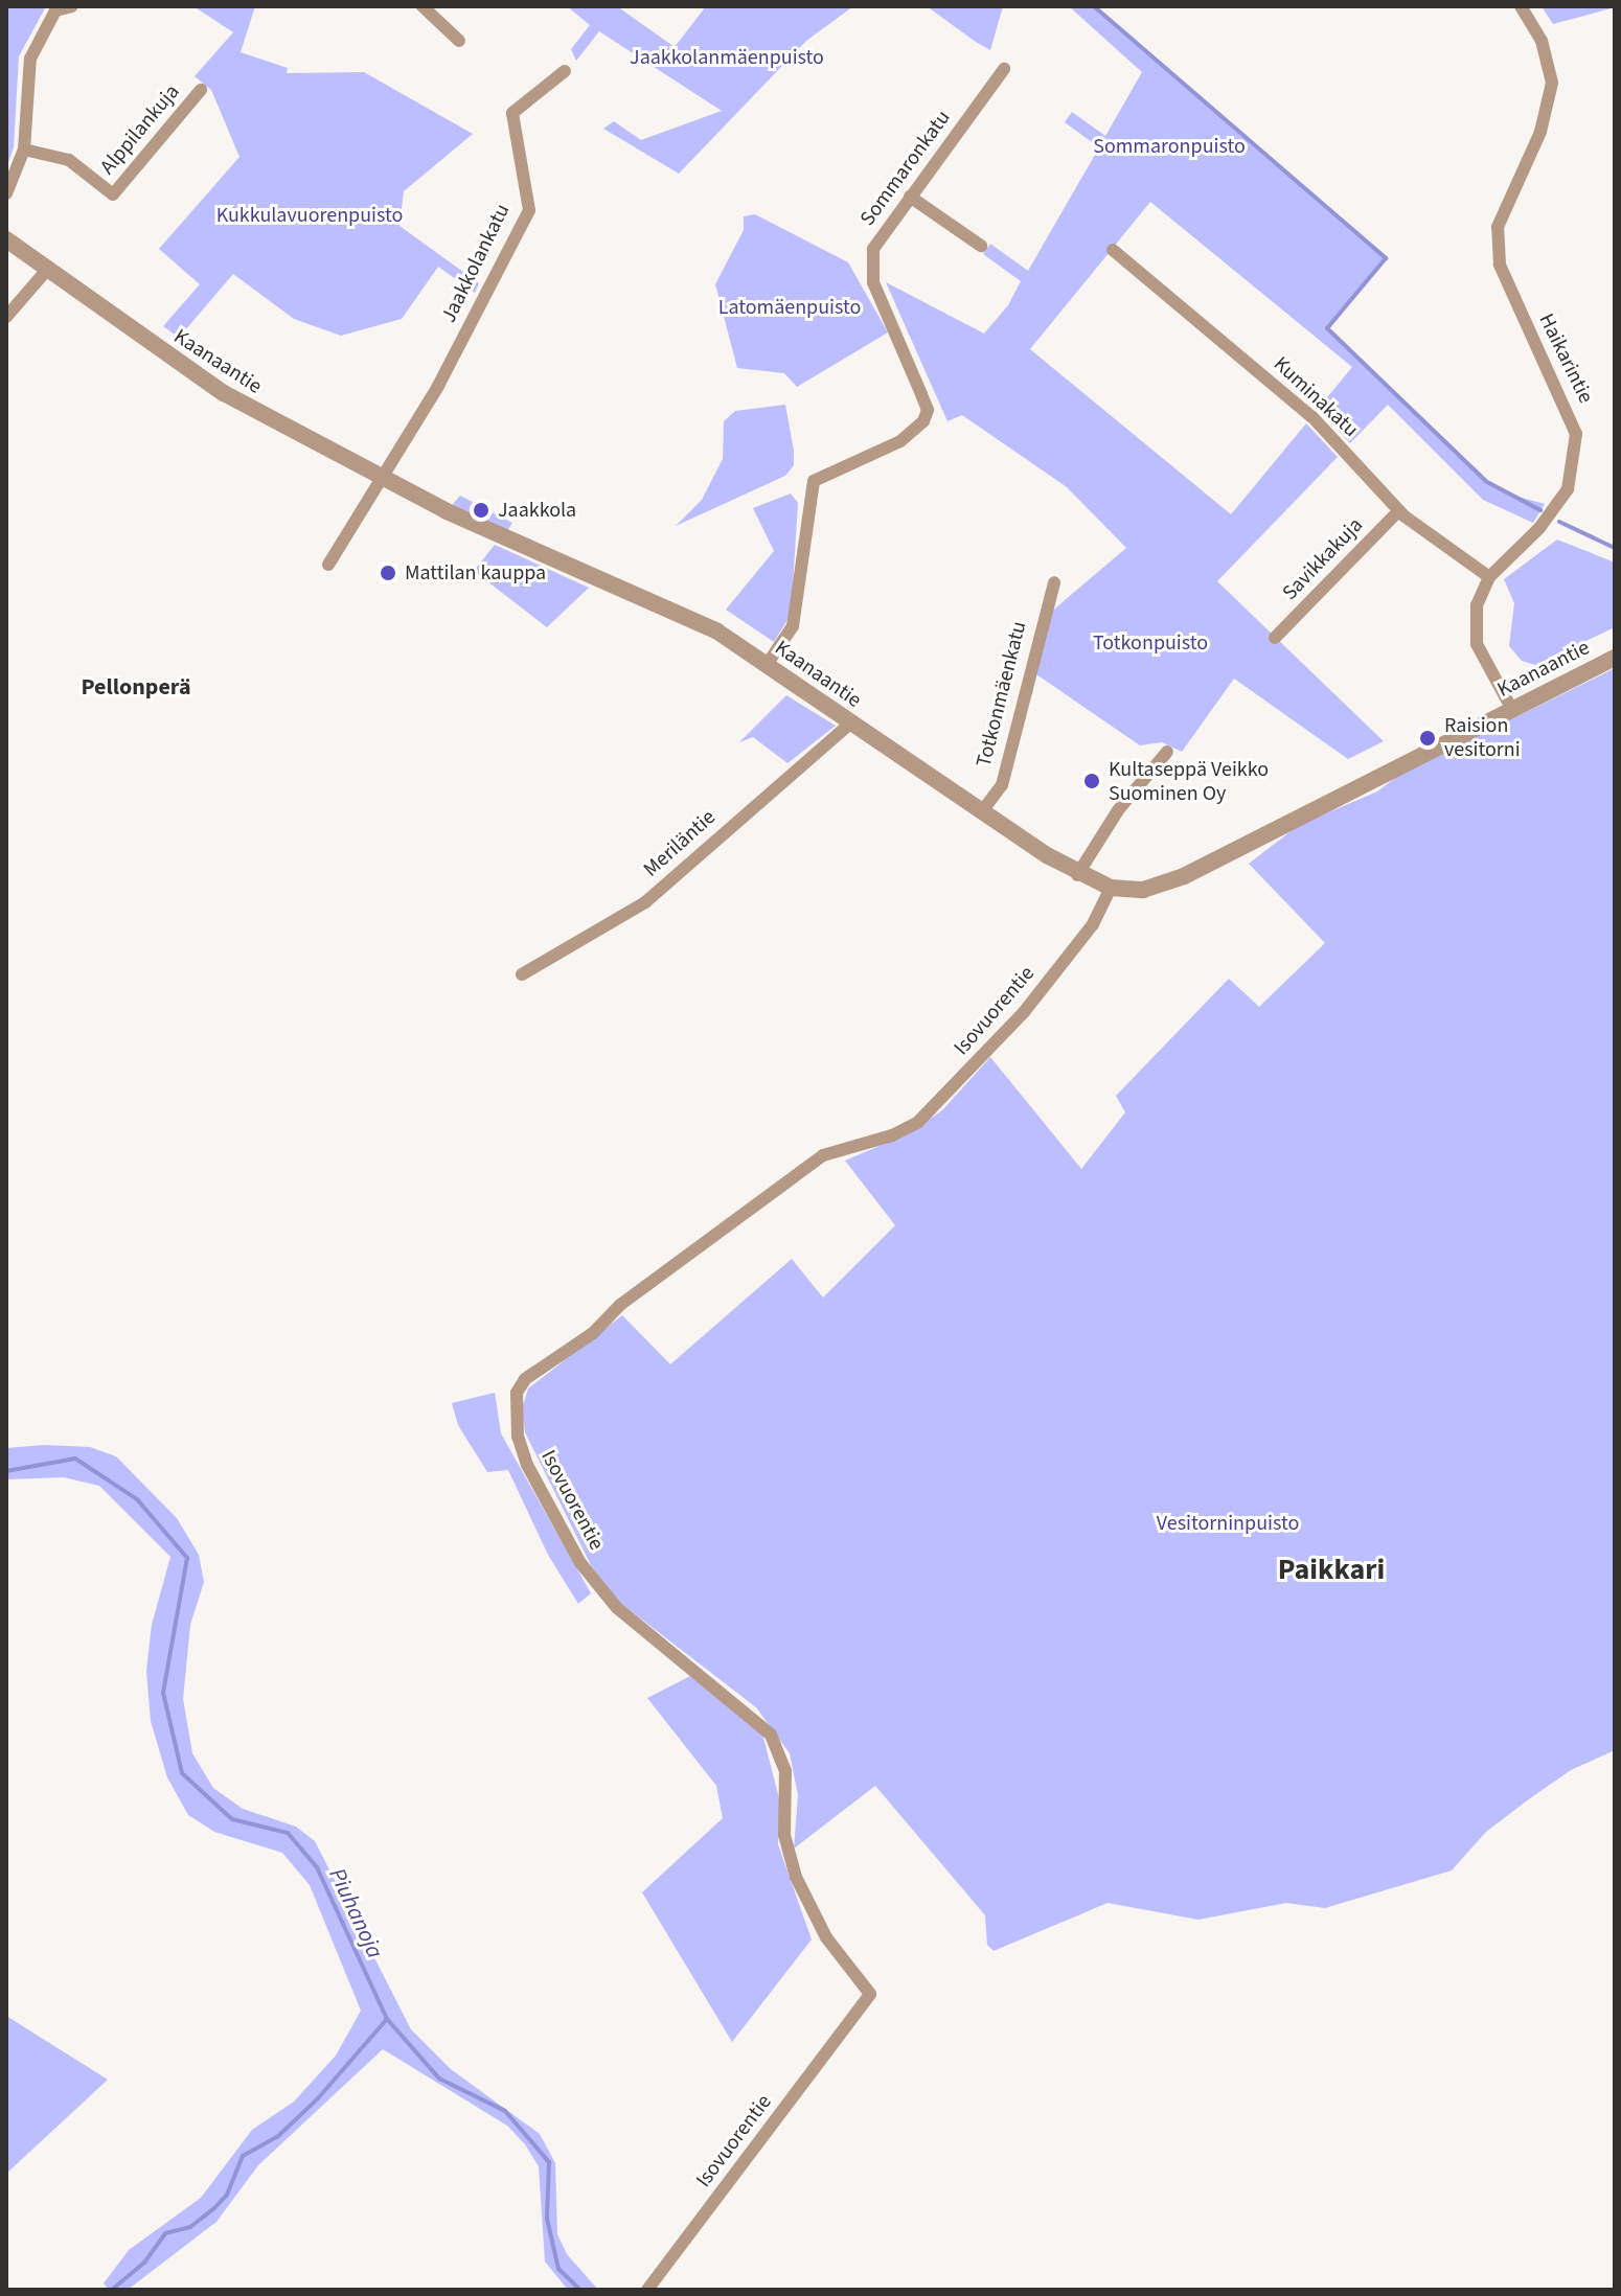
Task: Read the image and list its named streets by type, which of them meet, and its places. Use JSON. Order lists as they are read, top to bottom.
{
  "streets": {
    "street": [
      "Alppilankuja",
      "Sommaronkatu",
      "Jaakkolankatu",
      "Haikarintie",
      "Kaanaantie",
      "Kuminakatu",
      "Savikkakuja",
      "Totkonmäenkatu",
      "Meriläntie",
      "Isovuorentie"
    ]
  },
  "crossings": [
    ["Sommaronkatu", "Kaanaantie"],
    ["Jaakkolankatu", "Kaanaantie"],
    ["Haikarintie", "Kaanaantie"],
    ["Haikarintie", "Kuminakatu"],
    ["Kaanaantie", "Totkonmäenkatu"],
    ["Kaanaantie", "Meriläntie"],
    ["Kaanaantie", "Isovuorentie"],
    ["Kuminakatu", "Savikkakuja"]
  ],
  "districts": ["Pellonperä", "Paikkari"],
  "water": ["Piuhanoja"],
  "parks": [
    "Jaakkolanmäenpuisto",
    "Sommaronpuisto",
    "Kukkulavuorenpuisto",
    "Latomäenpuisto",
    "Totkonpuisto",
    "Vesitorninpuisto"
  ],
  "places": [
    "Jaakkola",
    "Mattilan kauppa",
    "Raision vesitorni",
    "Kultaseppä Veikko Suominen Oy"
  ]
}
